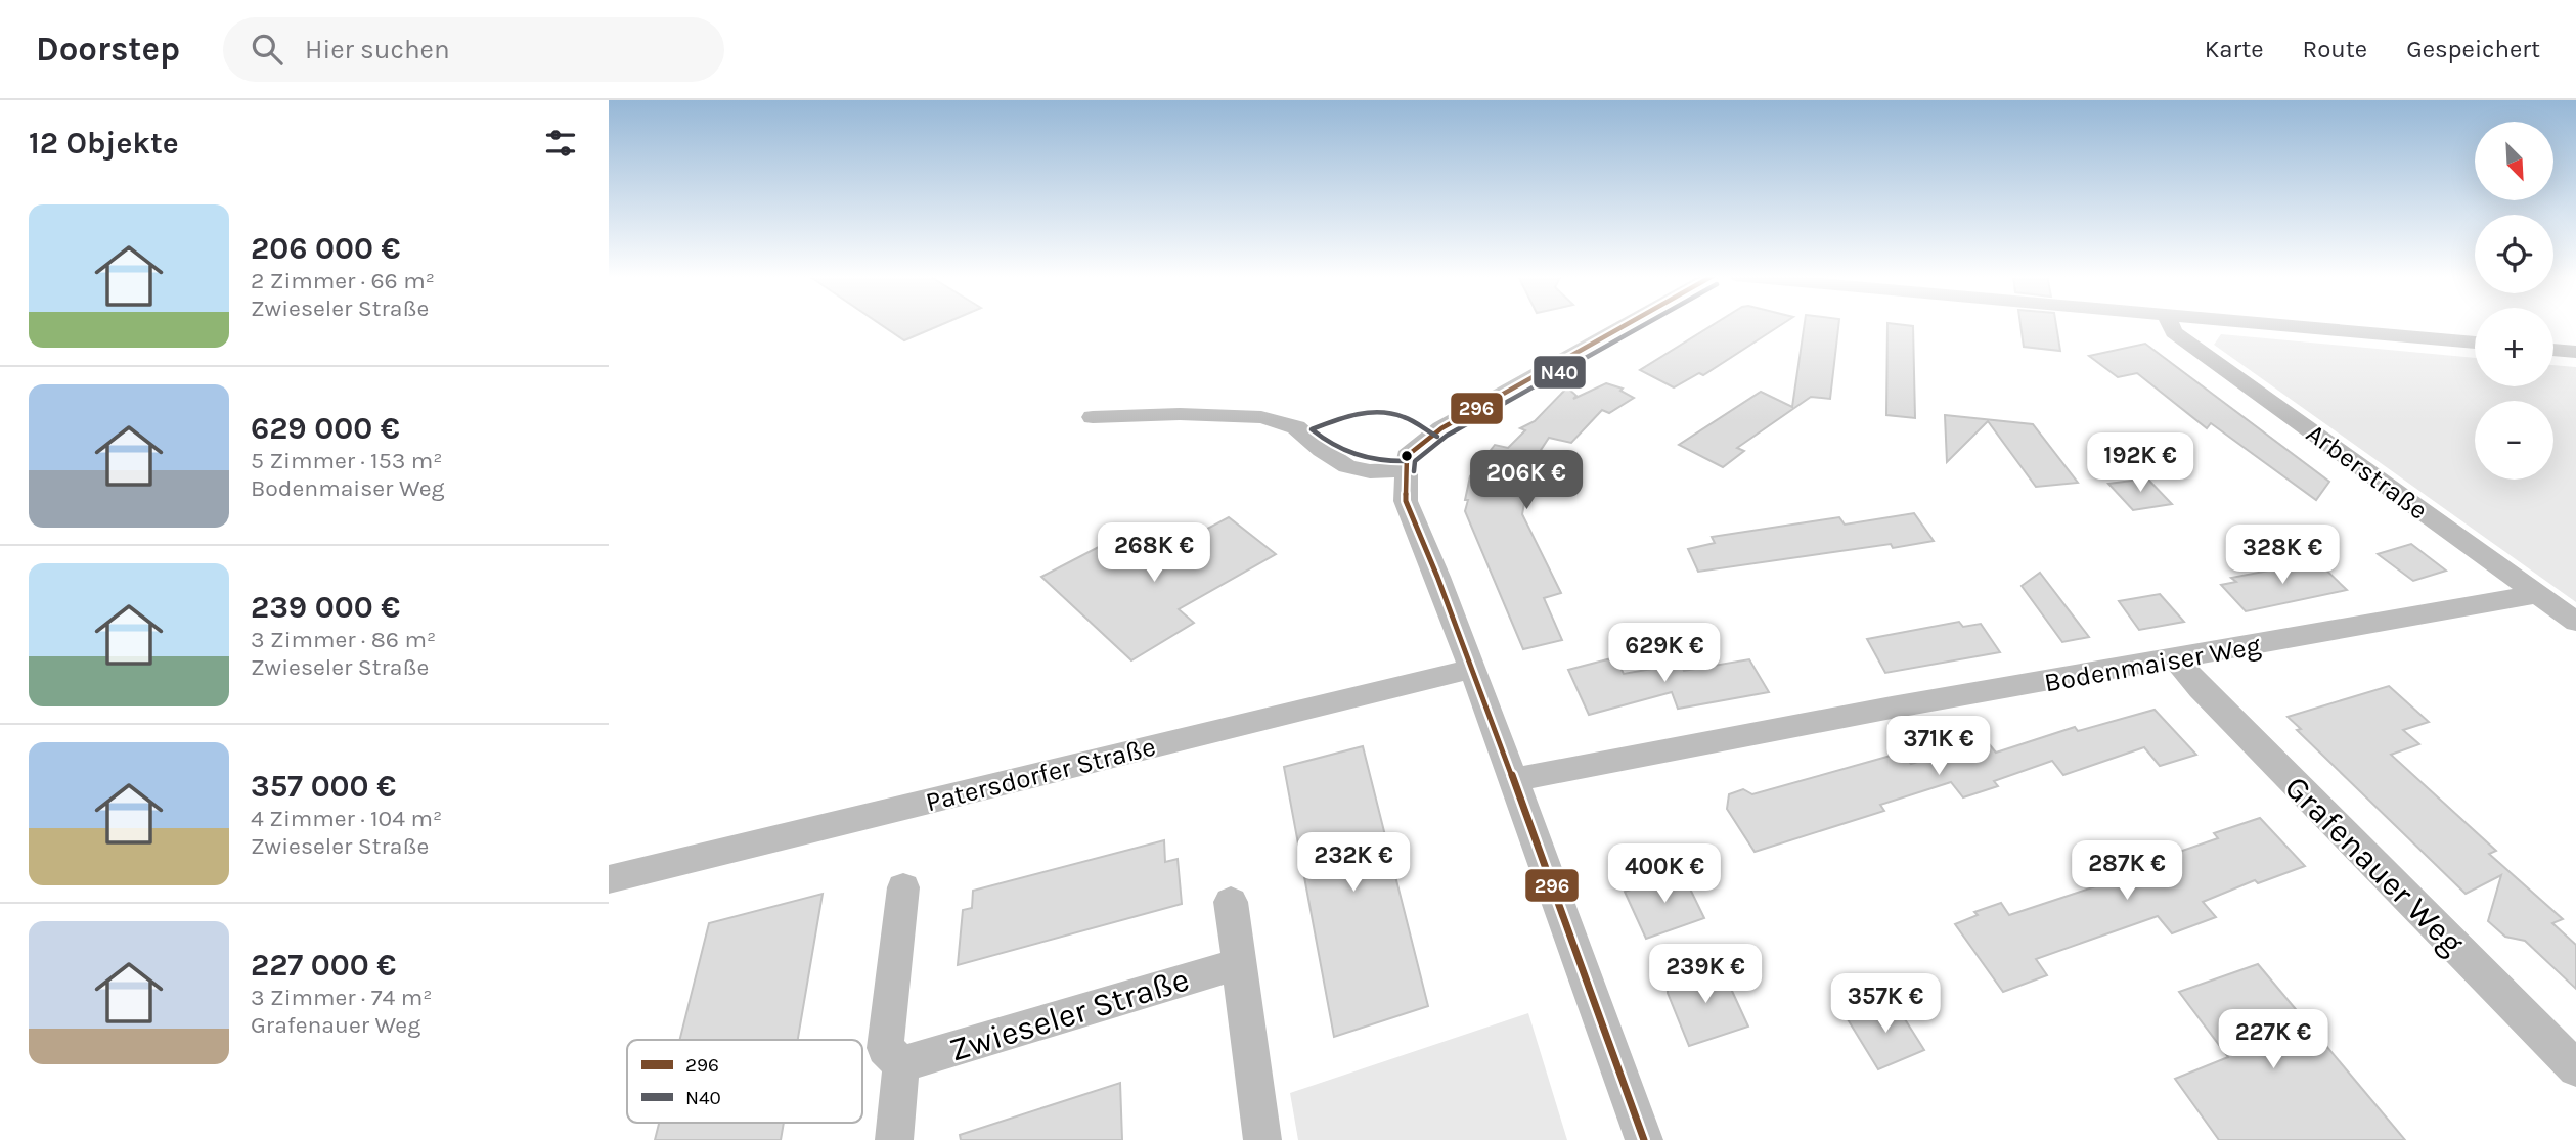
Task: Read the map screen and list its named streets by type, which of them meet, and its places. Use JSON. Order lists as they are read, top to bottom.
{
  "streets": {
    "street": [
      "Arberstraße",
      "Bodenmaiser Weg",
      "Patersdorfer Straße",
      "Grafenauer Weg",
      "Zwieseler Straße"
    ]
  },
  "crossings": [
    ["Arberstraße", "Bodenmaiser Weg"],
    ["Bodenmaiser Weg", "Grafenauer Weg"]
  ],
  "lines": ["transit line 296", "transit line N40"],
  "legend": ["296", "N40"],
  "north": "bottom right",
  "page": {
    "header": "Doorstep",
    "search": "Hier suchen",
    "nav": ["Karte", "Route", "Gespeichert"],
    "heading": "12 Objekte",
    "map_buttons": ["+", "−"],
    "list": [
      {
        "name": "206 000 €",
        "note": "2 Zimmer · 66 m² · Zwieseler Straße"
      },
      {
        "name": "629 000 €",
        "note": "5 Zimmer · 153 m² · Bodenmaiser Weg"
      },
      {
        "name": "239 000 €",
        "note": "3 Zimmer · 86 m² · Zwieseler Straße"
      },
      {
        "name": "357 000 €",
        "note": "4 Zimmer · 104 m² · Zwieseler Straße"
      },
      {
        "name": "227 000 €",
        "note": "3 Zimmer · 74 m² · Grafenauer Weg"
      }
    ],
    "price": [
      "192K €",
      "206K €",
      "268K €",
      "328K €",
      "629K €",
      "371K €",
      "232K €",
      "287K €",
      "400K €",
      "239K €",
      "357K €",
      "227K €"
    ]
  }
}
